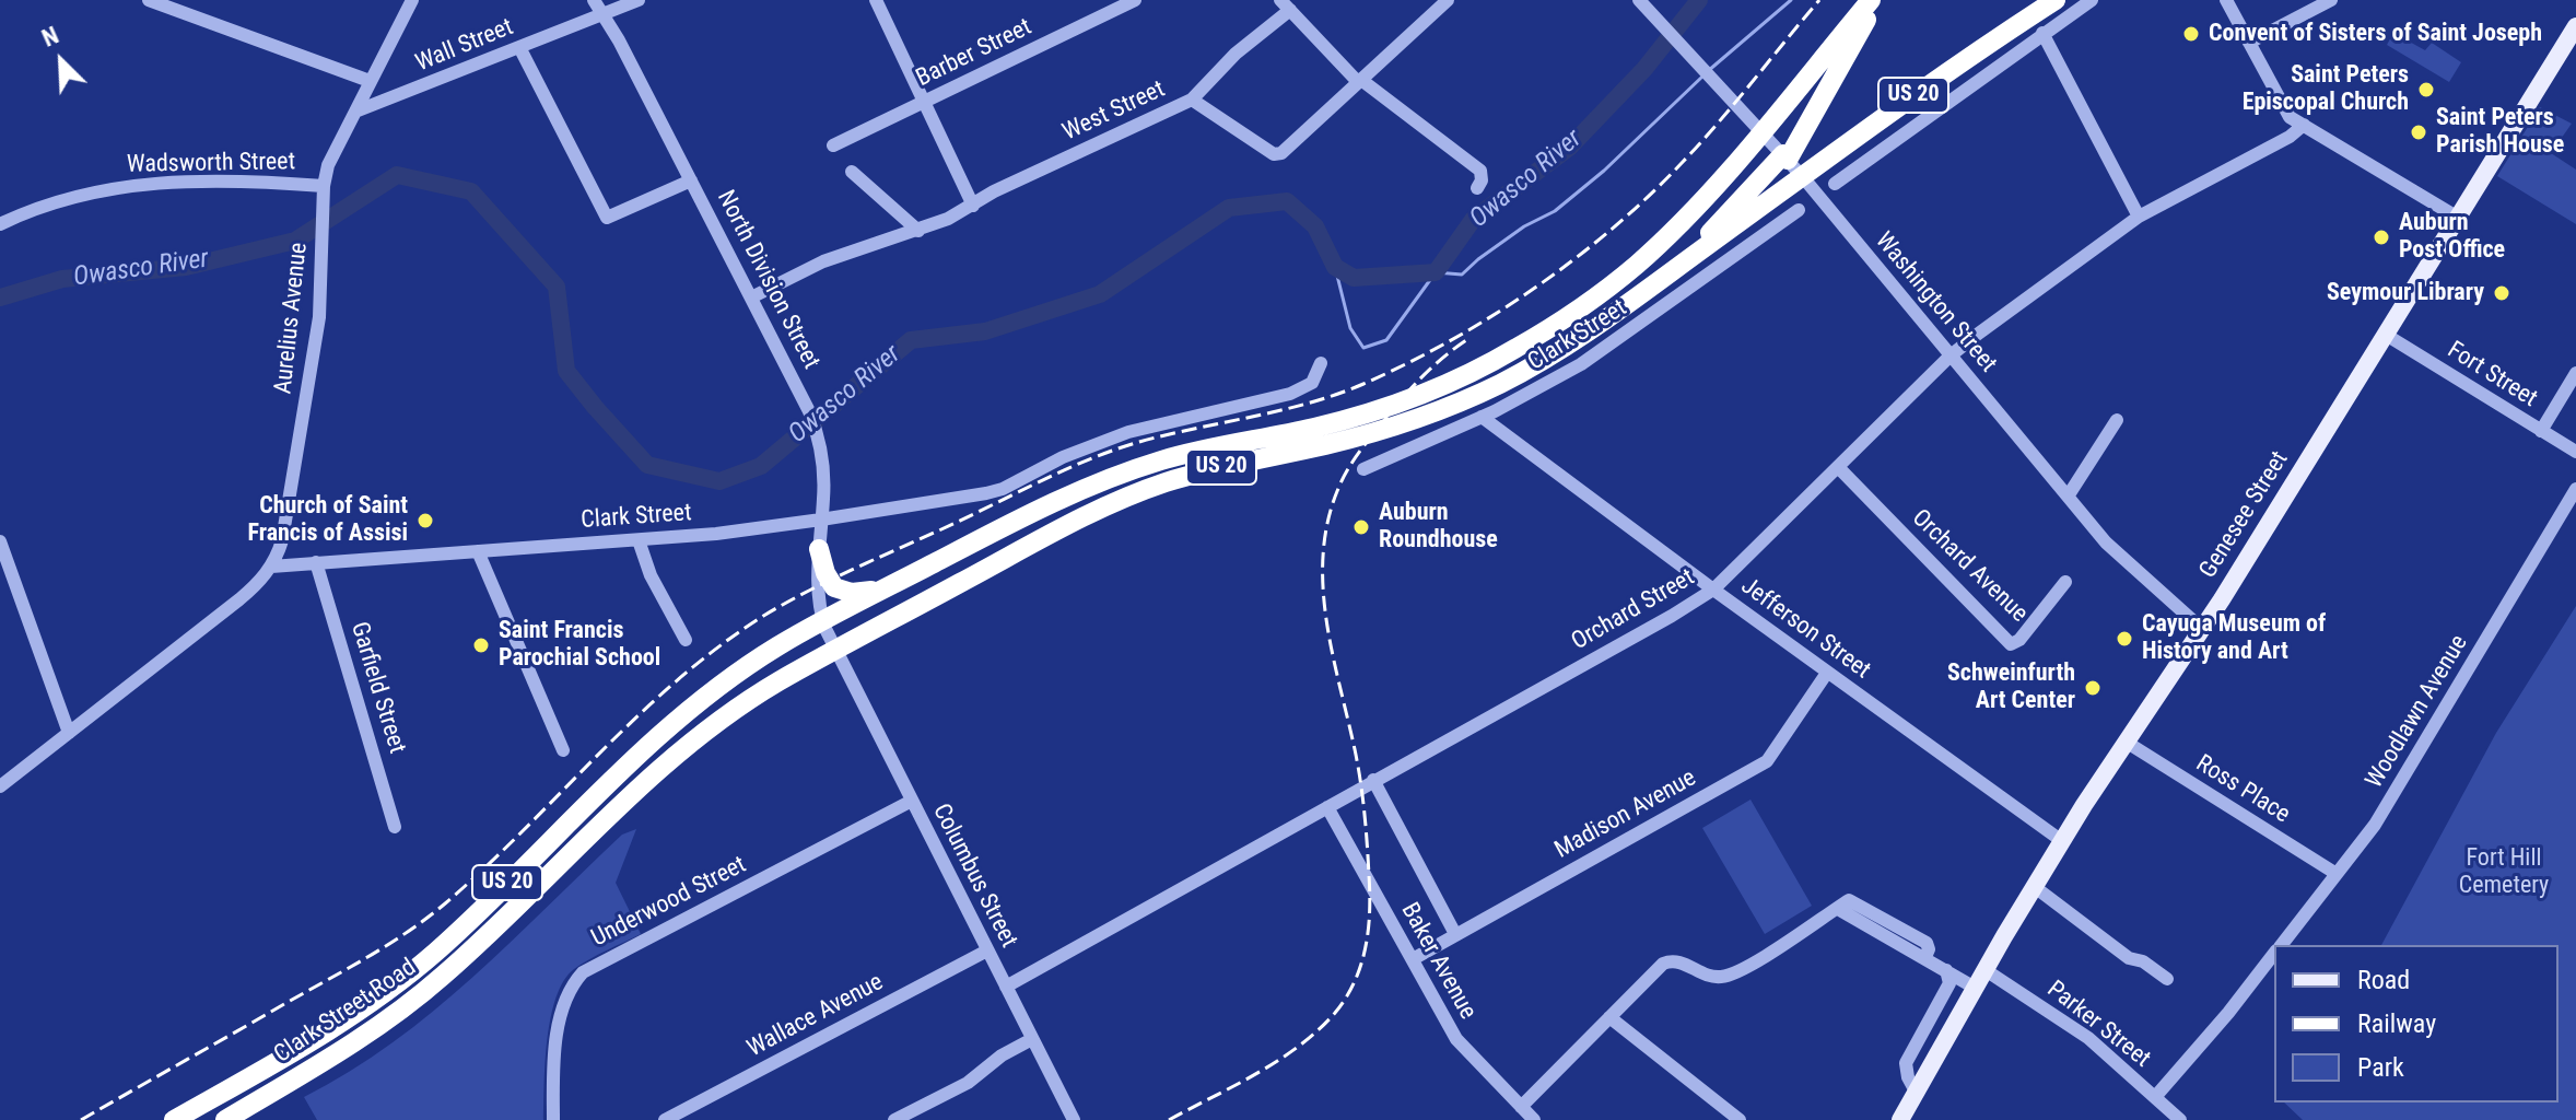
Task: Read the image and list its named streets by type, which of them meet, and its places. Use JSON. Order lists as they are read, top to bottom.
{
  "streets": {
    "highway": ["US 20", "Clark Street Road"],
    "main road": ["Genesee Street"],
    "street": [
      "Wall Street",
      "Barber Street",
      "West Street",
      "Wadsworth Street",
      "North Division Street",
      "Washington Street",
      "Aurelius Avenue",
      "Clark Street",
      "Fort Street",
      "Orchard Avenue",
      "Orchard Street",
      "Jefferson Street",
      "Garfield Street",
      "Woodlawn Avenue",
      "Ross Place",
      "Madison Avenue",
      "Columbus Street",
      "Underwood Street",
      "Baker Avenue",
      "Wallace Avenue",
      "Parker Street"
    ]
  },
  "crossings": [
    ["Wall Street", "North Division Street"],
    ["Wall Street", "Aurelius Avenue"],
    ["US 20", "North Division Street"],
    ["US 20", "Washington Street"],
    ["US 20", "Columbus Street"],
    ["US 20", "Clark Street Road"],
    ["West Street", "North Division Street"],
    ["Wadsworth Street", "Aurelius Avenue"],
    ["North Division Street", "Clark Street"],
    ["North Division Street", "Columbus Street"],
    ["North Division Street", "Clark Street Road"],
    ["Washington Street", "Genesee Street"],
    ["Washington Street", "Orchard Street"],
    ["Aurelius Avenue", "Clark Street"],
    ["Clark Street", "Jefferson Street"],
    ["Clark Street", "Garfield Street"],
    ["Fort Street", "Genesee Street"],
    ["Genesee Street", "Jefferson Street"],
    ["Genesee Street", "Ross Place"],
    ["Genesee Street", "Parker Street"],
    ["Orchard Avenue", "Orchard Street"],
    ["Orchard Street", "Jefferson Street"],
    ["Orchard Street", "Columbus Street"],
    ["Orchard Street", "Baker Avenue"],
    ["Jefferson Street", "Madison Avenue"],
    ["Woodlawn Avenue", "Ross Place"],
    ["Woodlawn Avenue", "Parker Street"],
    ["Madison Avenue", "Baker Avenue"],
    ["Columbus Street", "Underwood Street"],
    ["Columbus Street", "Clark Street Road"],
    ["Columbus Street", "Wallace Avenue"]
  ],
  "water": ["Owasco River"],
  "parks": ["Fort Hill Cemetery"],
  "places": [
    "Convent of Sisters of Saint Joseph",
    "Saint Peters Episcopal Church",
    "Saint Peters Parish House",
    "Auburn Post Office",
    "Seymour Library",
    "Church of Saint Francis of Assisi",
    "Auburn Roundhouse",
    "Cayuga Museum of History and Art",
    "Saint Francis Parochial School",
    "Schweinfurth Art Center"
  ],
  "legend": ["Road", "Railway", "Park"],
  "north": "top left"
}
